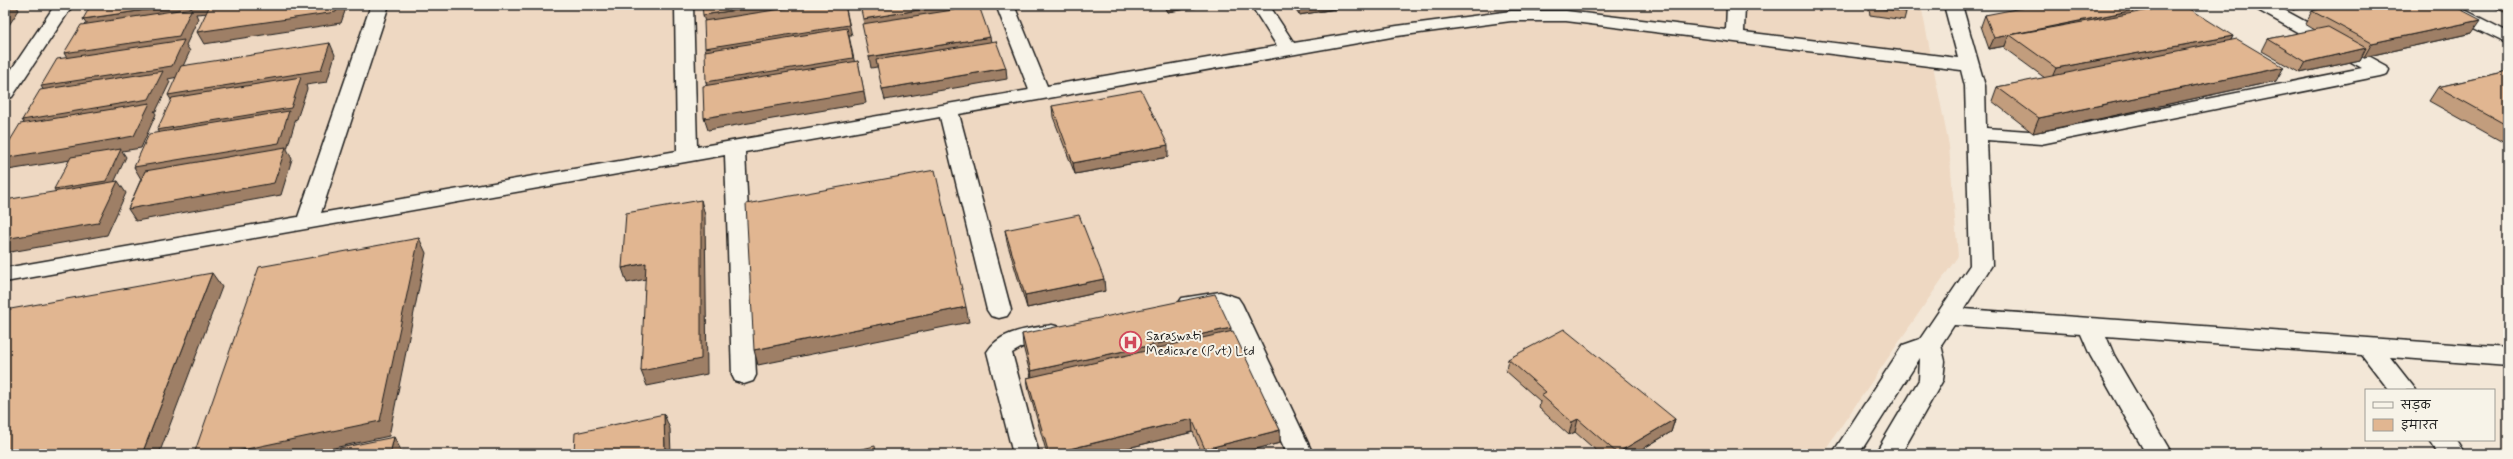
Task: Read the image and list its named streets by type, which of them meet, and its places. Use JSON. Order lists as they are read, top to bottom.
{
  "places": {
    "hospital": ["Saraswati Medicare (Pvt) Ltd"]
  },
  "legend": ["सड़क", "इमारत"]
}
